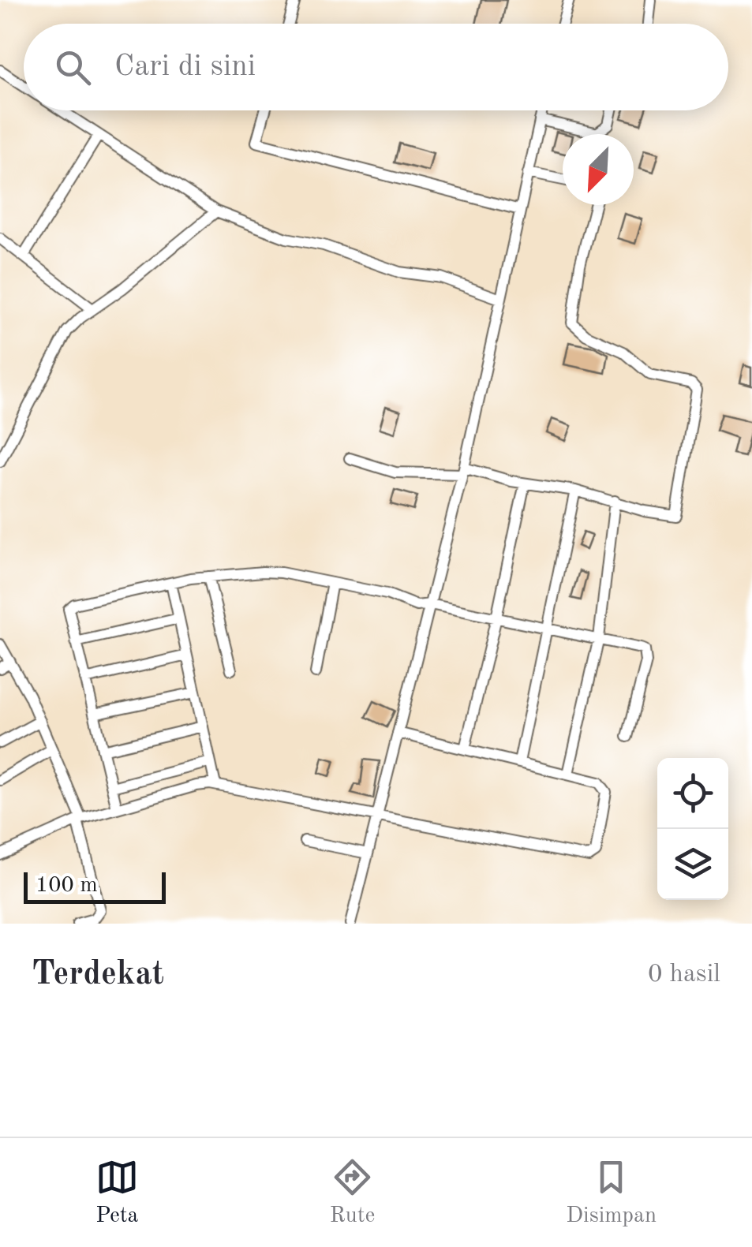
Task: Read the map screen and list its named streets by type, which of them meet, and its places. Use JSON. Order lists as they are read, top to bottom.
{
  "scale_bar": "100 m",
  "north": "bottom left",
  "page": {
    "search": "Cari di sini",
    "scale": "100 m",
    "heading": ["Terdekat", "0 hasil"],
    "nav": ["Peta", "Rute", "Disimpan"]
  }
}
